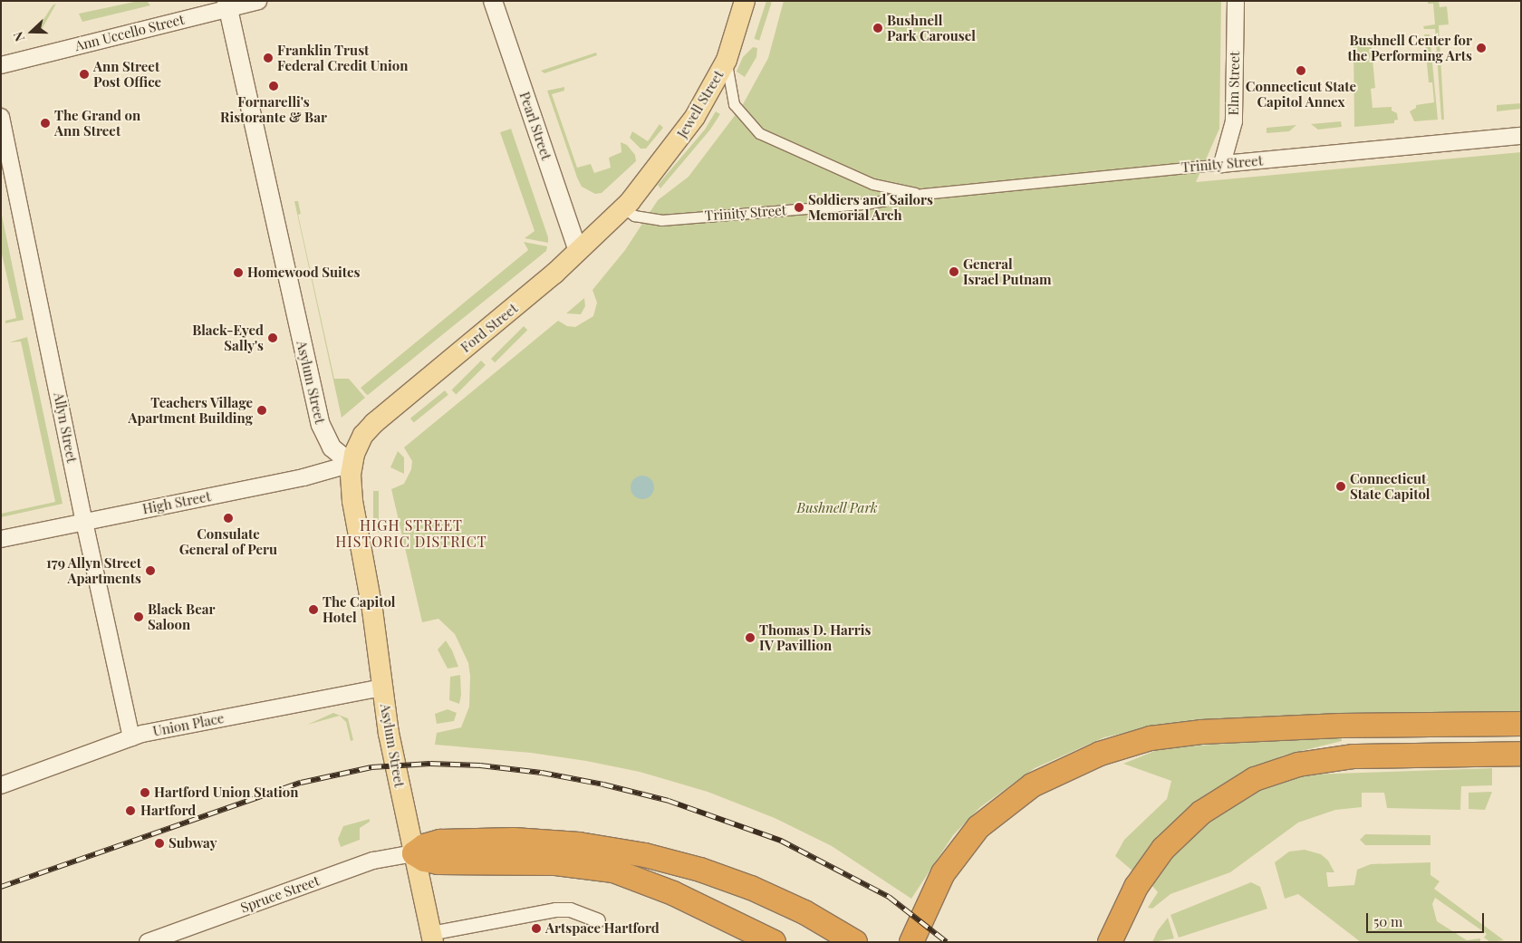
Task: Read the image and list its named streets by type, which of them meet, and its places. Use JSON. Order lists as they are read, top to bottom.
{
  "streets": {
    "main road": [
      "Jewell Street",
      "Pearl Street",
      "Ford Street",
      "Asylum Street"
    ],
    "street": [
      "Ann Uccello Street",
      "Elm Street",
      "Trinity Street",
      "Allyn Street",
      "High Street",
      "Union Place",
      "Spruce Street"
    ]
  },
  "crossings": [
    ["Ann Uccello Street", "Asylum Street"],
    ["Elm Street", "Trinity Street"],
    ["Jewell Street", "Trinity Street"],
    ["Jewell Street", "Ford Street"],
    ["Pearl Street", "Ford Street"],
    ["Trinity Street", "Ford Street"],
    ["Ford Street", "Asylum Street"],
    ["Ford Street", "High Street"],
    ["Asylum Street", "High Street"],
    ["Asylum Street", "Union Place"],
    ["Asylum Street", "Spruce Street"],
    ["Allyn Street", "High Street"],
    ["Allyn Street", "Union Place"]
  ],
  "districts": ["HIGH STREET HISTORIC DISTRICT"],
  "parks": ["Bushnell Park"],
  "places": [
    "Bushnell Park Carousel",
    "Bushnell Center for the Performing Arts",
    "Franklin Trust Federal Credit Union",
    "Connecticut State Capitol Annex",
    "Ann Street Post Office",
    "Fornarelli's Ristorante & Bar",
    "The Grand on Ann Street",
    "Soldiers and Sailors Memorial Arch",
    "General Israel Putnam",
    "Homewood Suites",
    "Black-Eyed Sally's",
    "Teachers Village Apartment Building",
    "Connecticut State Capitol",
    "Consulate General of Peru",
    "179 Allyn Street Apartments",
    "The Capitol Hotel",
    "Black Bear Saloon",
    "Thomas D. Harris IV Pavillion",
    "Hartford Union Station",
    "Hartford",
    "Subway",
    "Artspace Hartford"
  ],
  "scale_bar": "50 m",
  "north": "left"
}
